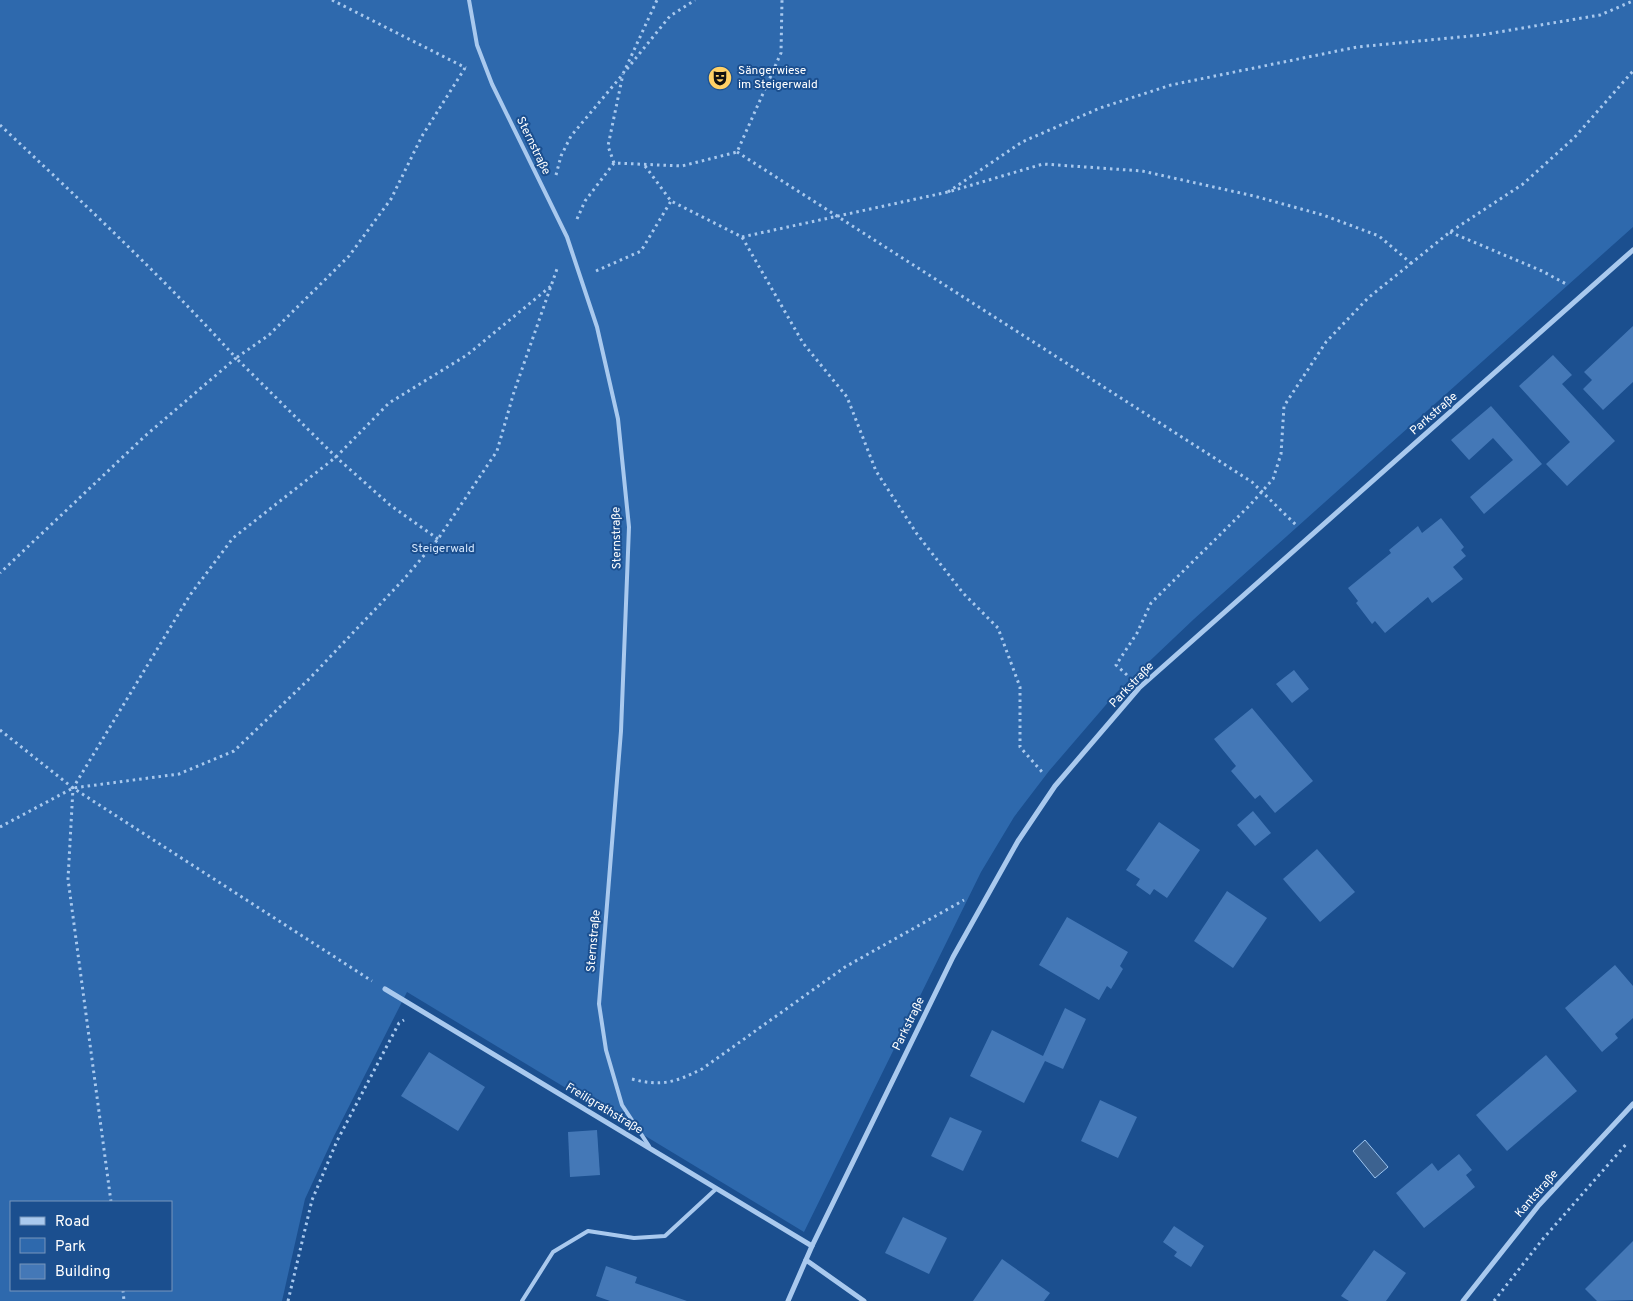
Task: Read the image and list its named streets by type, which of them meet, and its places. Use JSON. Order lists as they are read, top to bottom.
{
  "streets": {
    "street": ["Parkstraße", "Freiligrathstraße", "Kantstraße"],
    "lane": ["Sternstraße"]
  },
  "crossings": [
    ["Sternstraße", "Freiligrathstraße"],
    ["Parkstraße", "Freiligrathstraße"]
  ],
  "parks": ["Steigerwald"],
  "places": {
    "theatre": ["Sängerwiese im Steigerwald"]
  },
  "legend": ["Road", "Park", "Building"]
}
